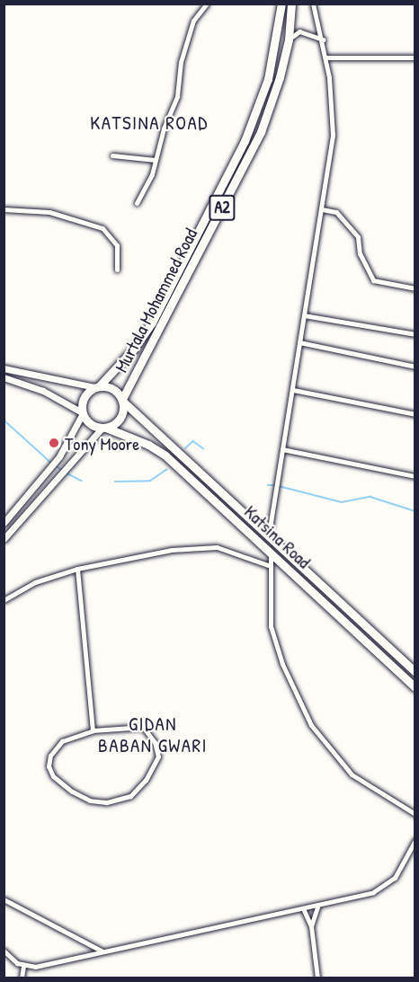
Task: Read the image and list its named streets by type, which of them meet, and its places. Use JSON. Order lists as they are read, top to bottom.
{
  "streets": {
    "highway": ["A2", "Murtala Mohammed Road", "Katsina Road"]
  },
  "crossings": [
    ["A2", "Murtala Mohammed Road"],
    ["A2", "Katsina Road"],
    ["Murtala Mohammed Road", "Katsina Road"]
  ],
  "districts": ["KATSINA ROAD", "GIDAN BABAN GWARI"],
  "places": ["Tony Moore"]
}
